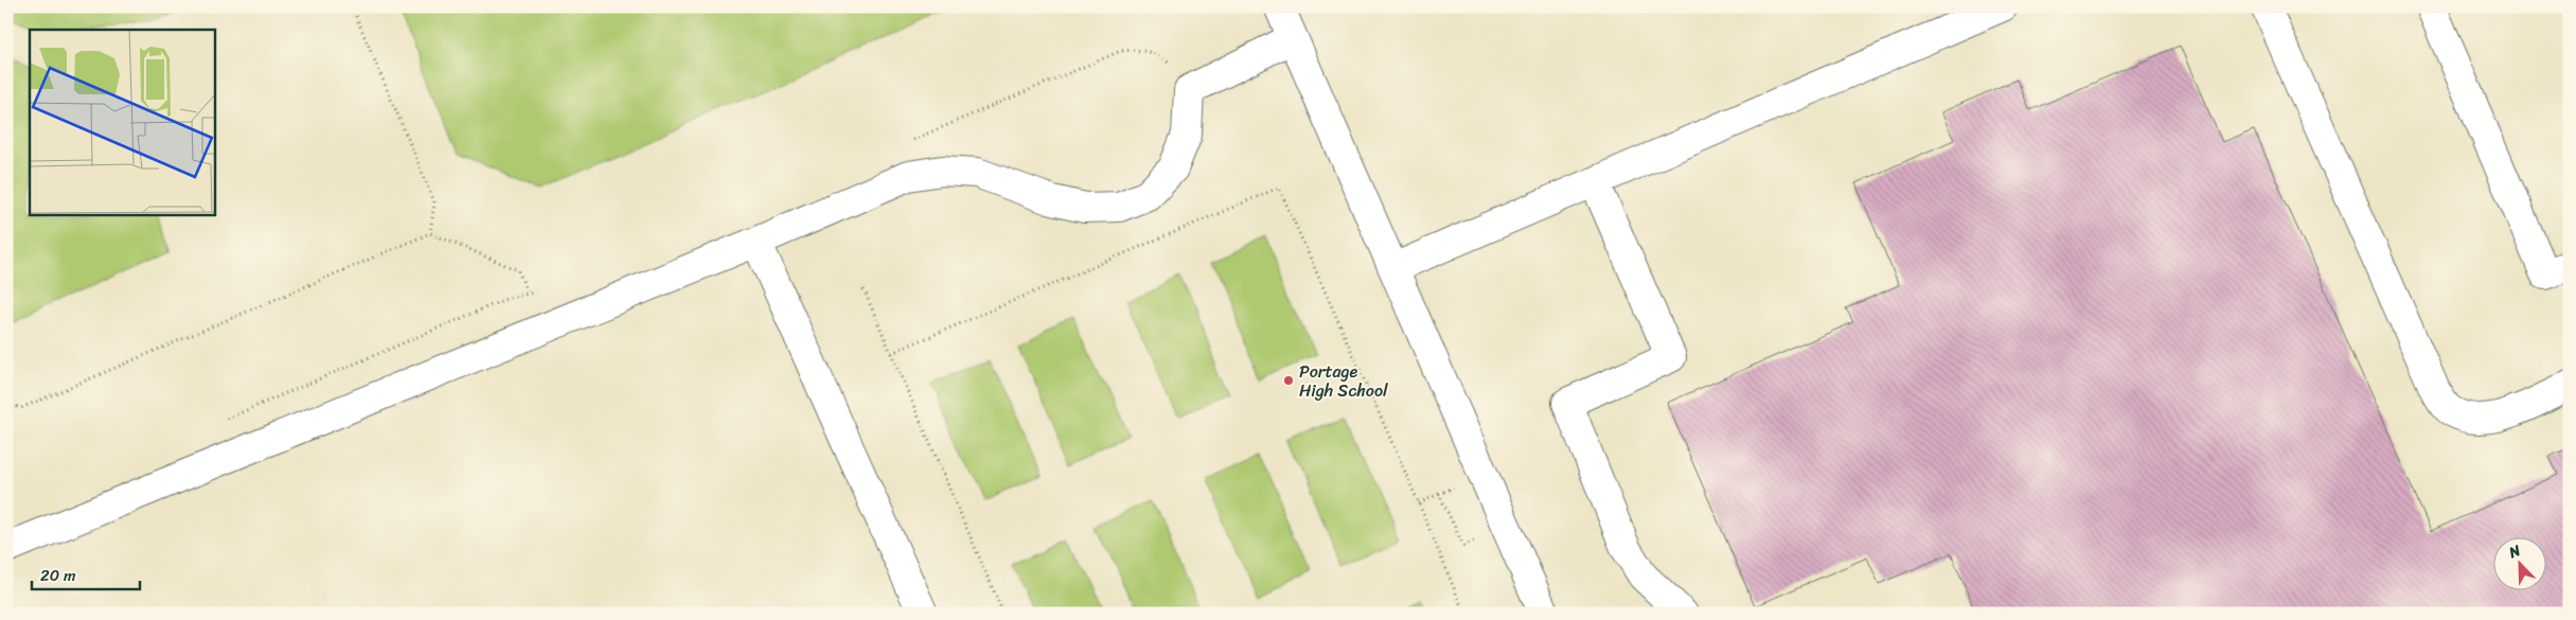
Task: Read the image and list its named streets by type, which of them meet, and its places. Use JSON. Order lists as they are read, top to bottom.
{
  "places": ["Portage High School"],
  "scale_bar": "20 m",
  "north": "top left"
}
